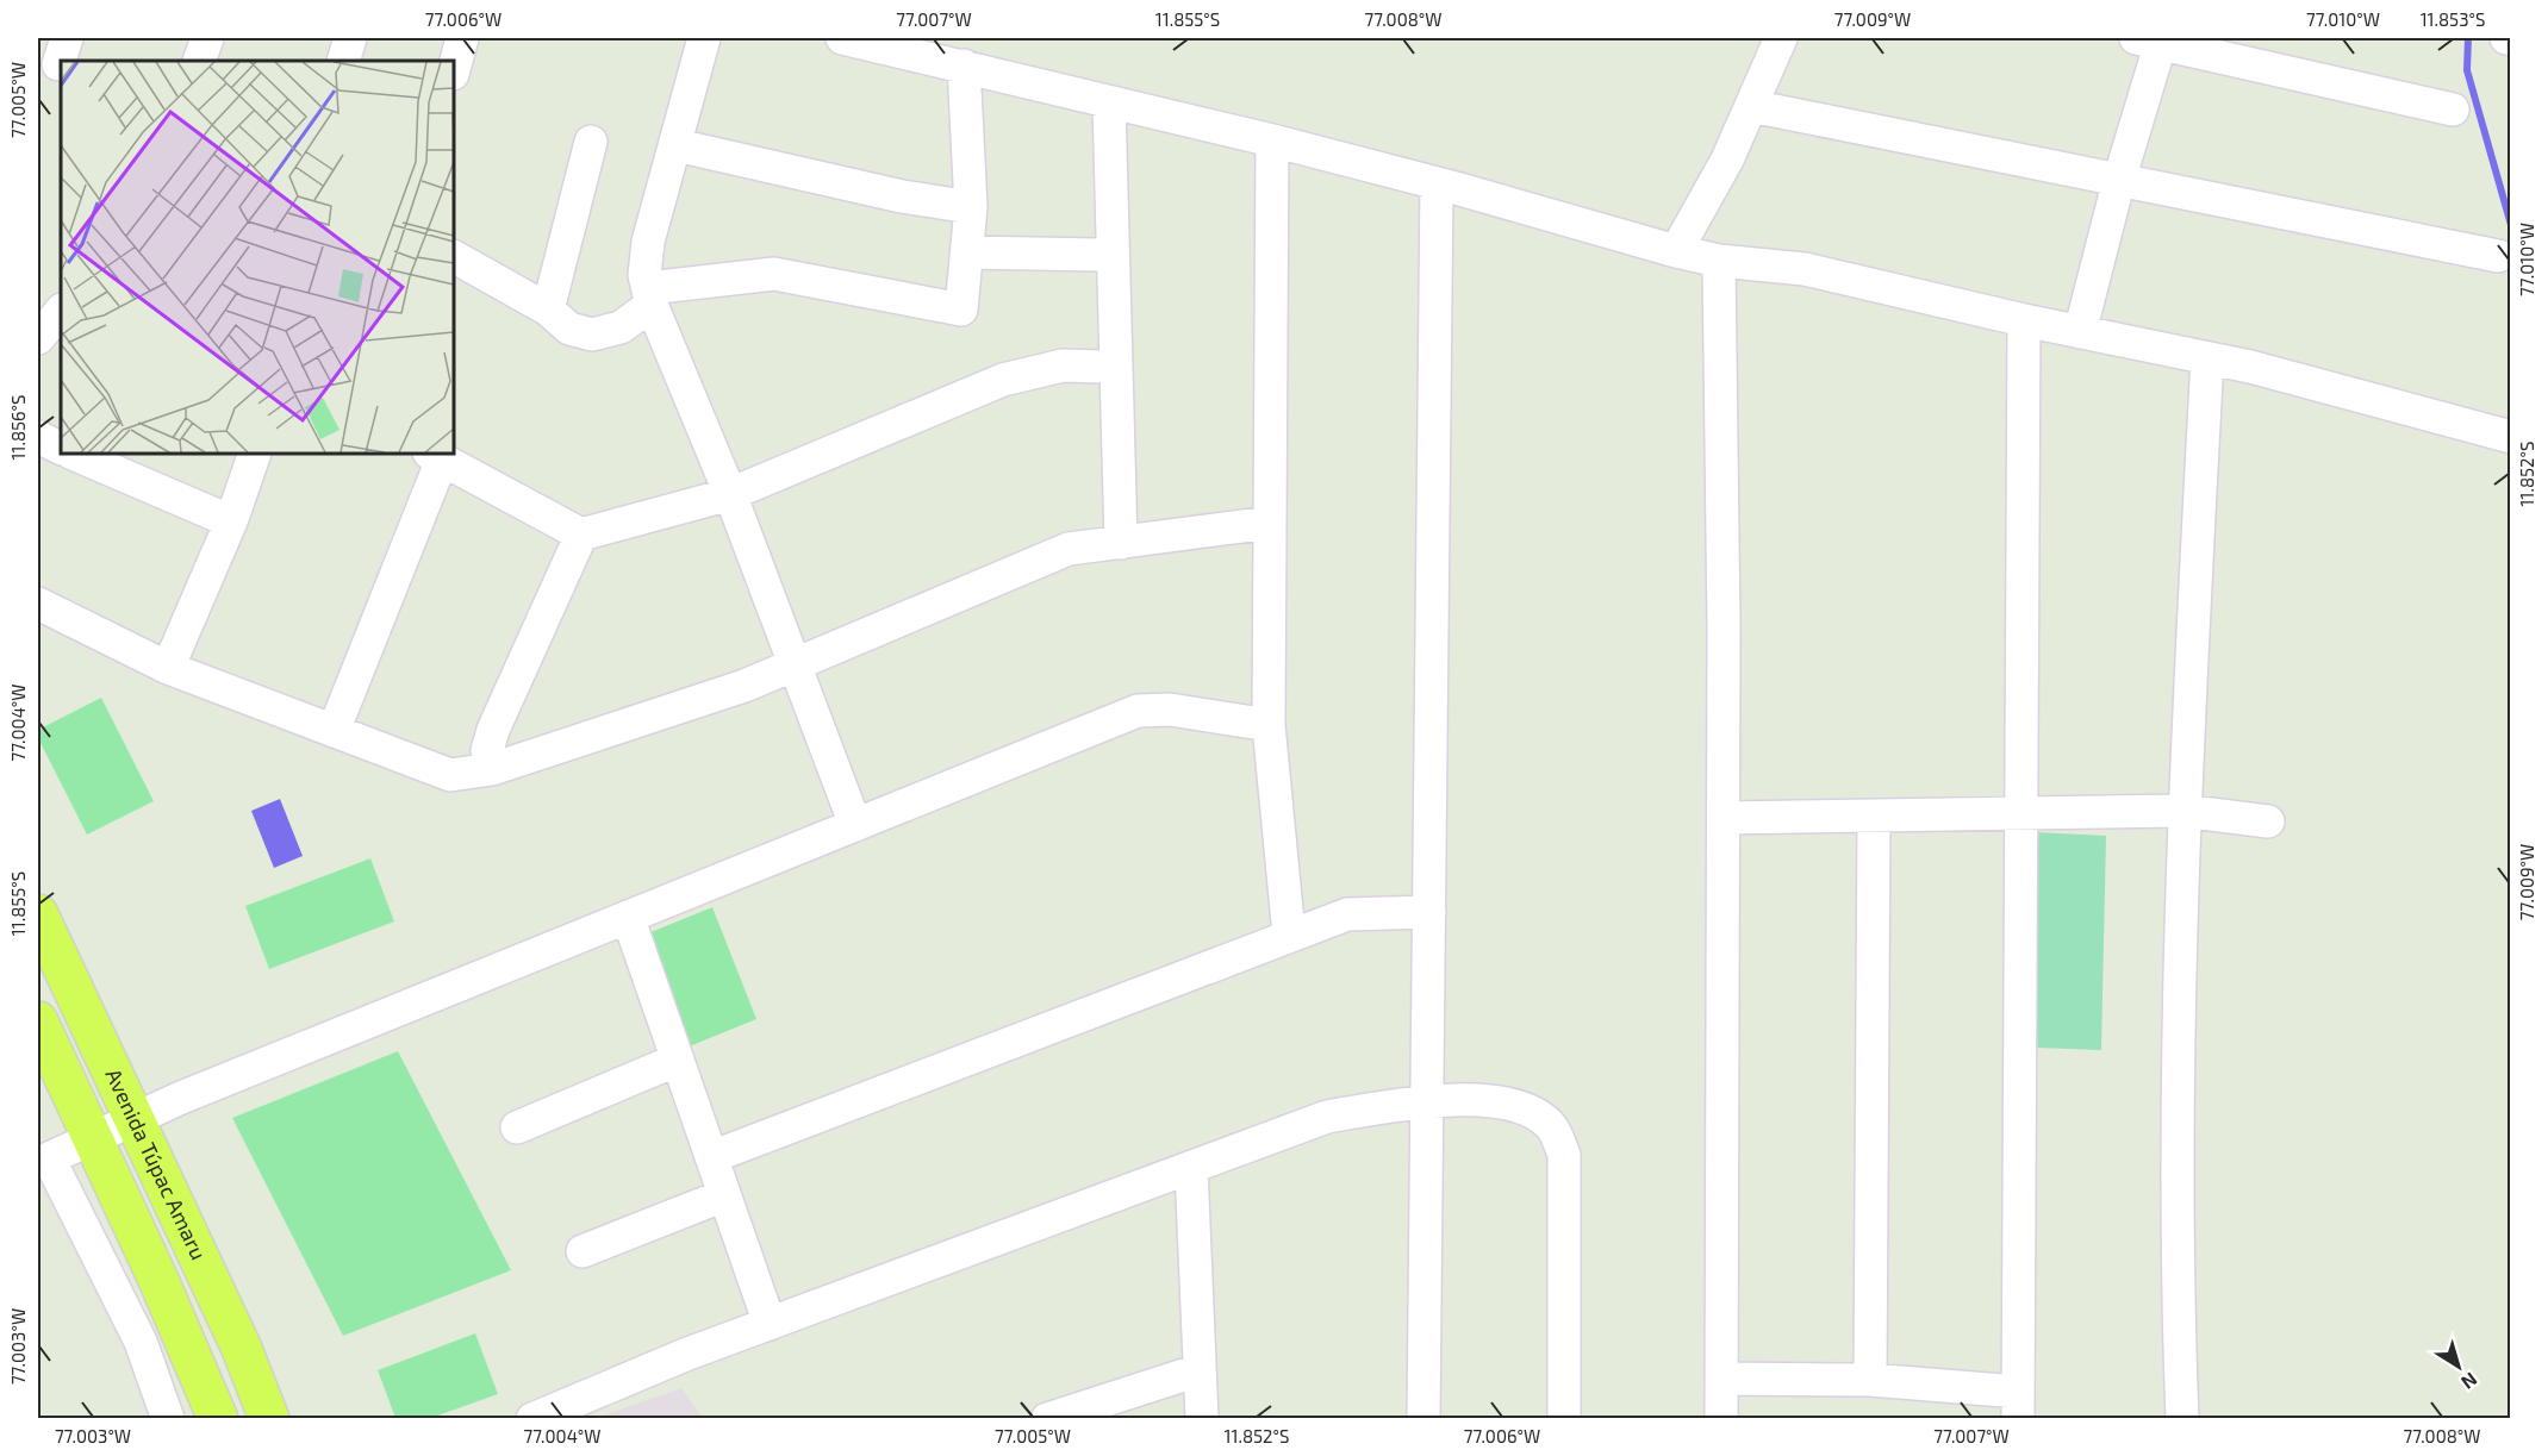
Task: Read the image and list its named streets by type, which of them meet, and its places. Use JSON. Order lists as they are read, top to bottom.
{
  "streets": {
    "highway": ["Avenida Túpac Amaru"]
  },
  "north": "bottom right",
  "coordinates": [
    "77.006°W",
    "77.007°W",
    "11.855°S",
    "77.008°W",
    "77.009°W",
    "77.010°W",
    "11.853°S",
    "77.005°W",
    "11.856°S",
    "11.852°S",
    "77.004°W",
    "77.003°W"
  ]
}
